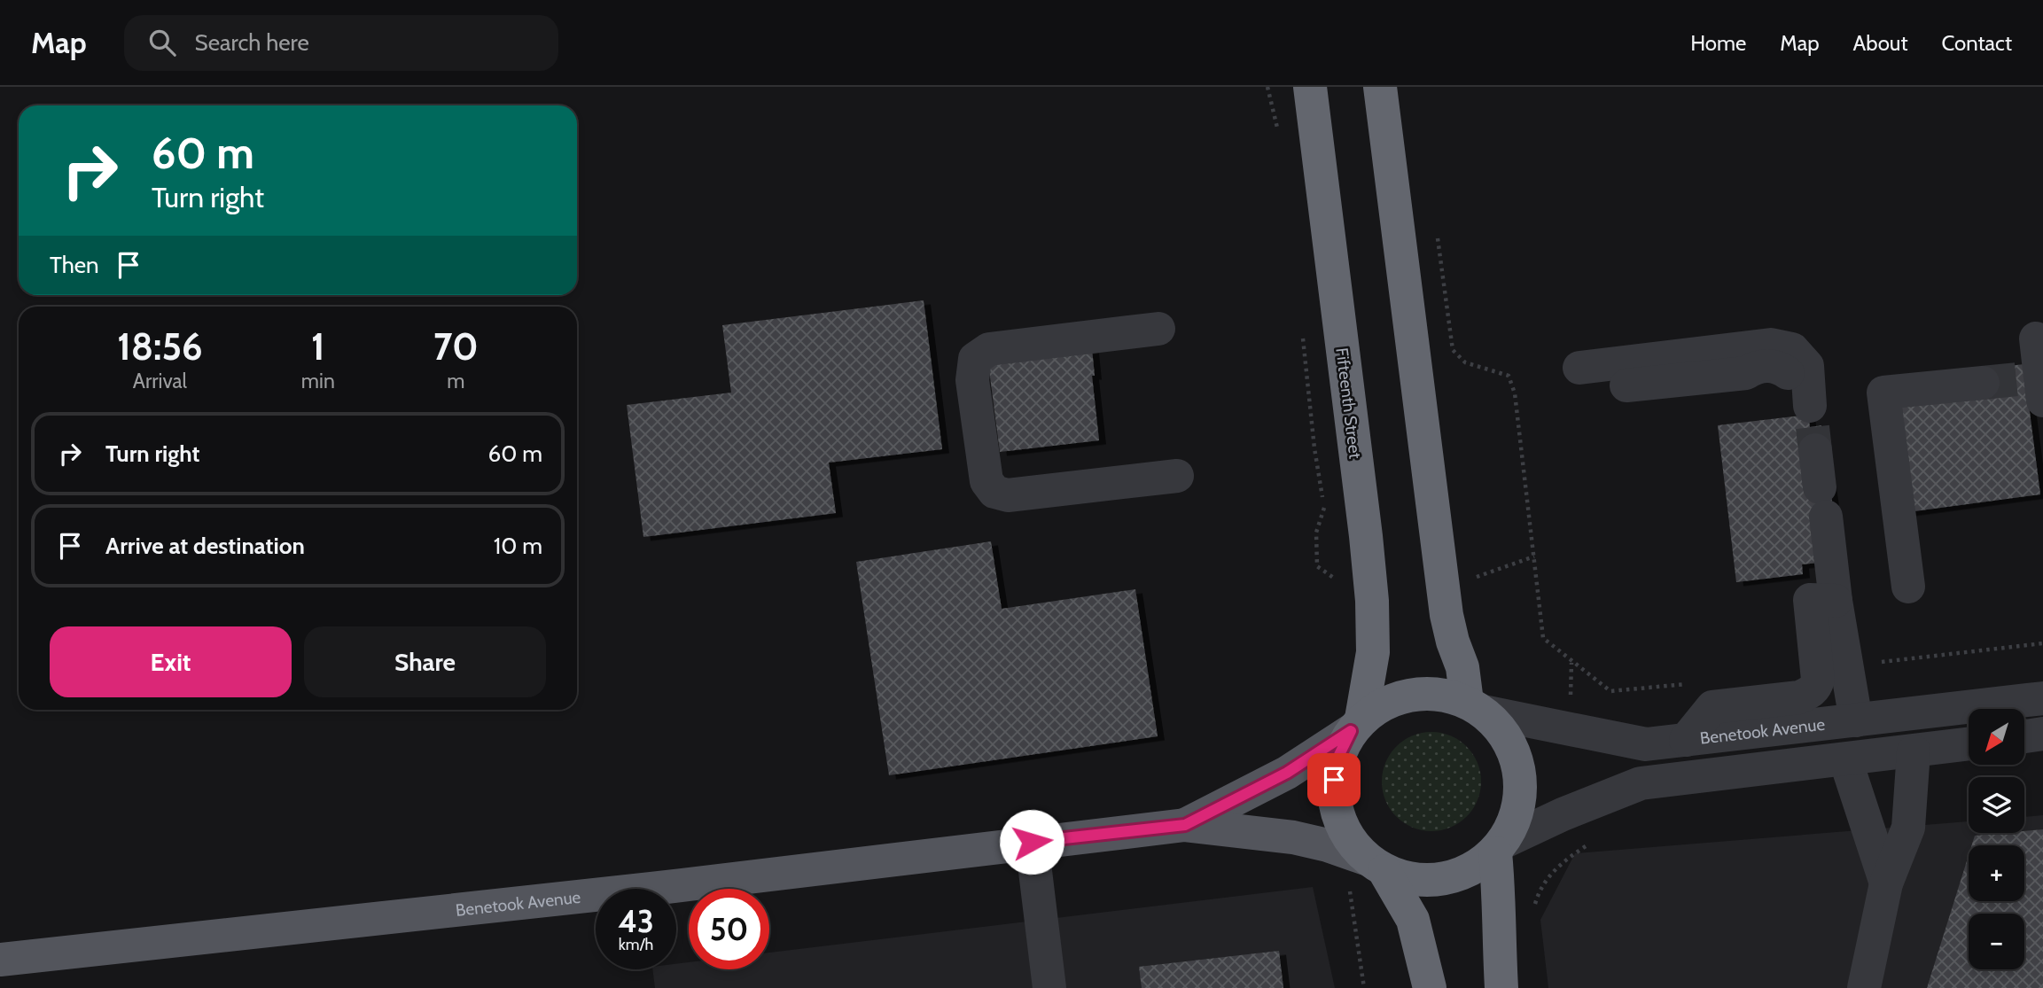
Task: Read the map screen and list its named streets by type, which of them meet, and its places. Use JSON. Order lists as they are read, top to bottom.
{
  "streets": {
    "highway": ["Fifteenth Street"],
    "main road": ["Benetook Avenue"]
  },
  "crossings": [
    ["Fifteenth Street", "Benetook Avenue"]
  ],
  "north": "bottom left",
  "page": {
    "header": "Map",
    "search": "Search here",
    "nav": [
      "Home",
      "Map",
      "About",
      "Contact"
    ],
    "turn": ["60 m", "Turn right"],
    "then": "Then",
    "eta": [
      "18:56",
      "Arrival",
      "1",
      "min",
      "70",
      "m"
    ],
    "list": [
      {
        "name": "Turn right",
        "value": "60 m"
      },
      {
        "name": "Arrive at destination",
        "value": "10 m"
      }
    ],
    "buttons": ["Exit", "Share"],
    "map_buttons": ["+", "−"],
    "speed": "43 km/h",
    "limit": "50"
  }
}
